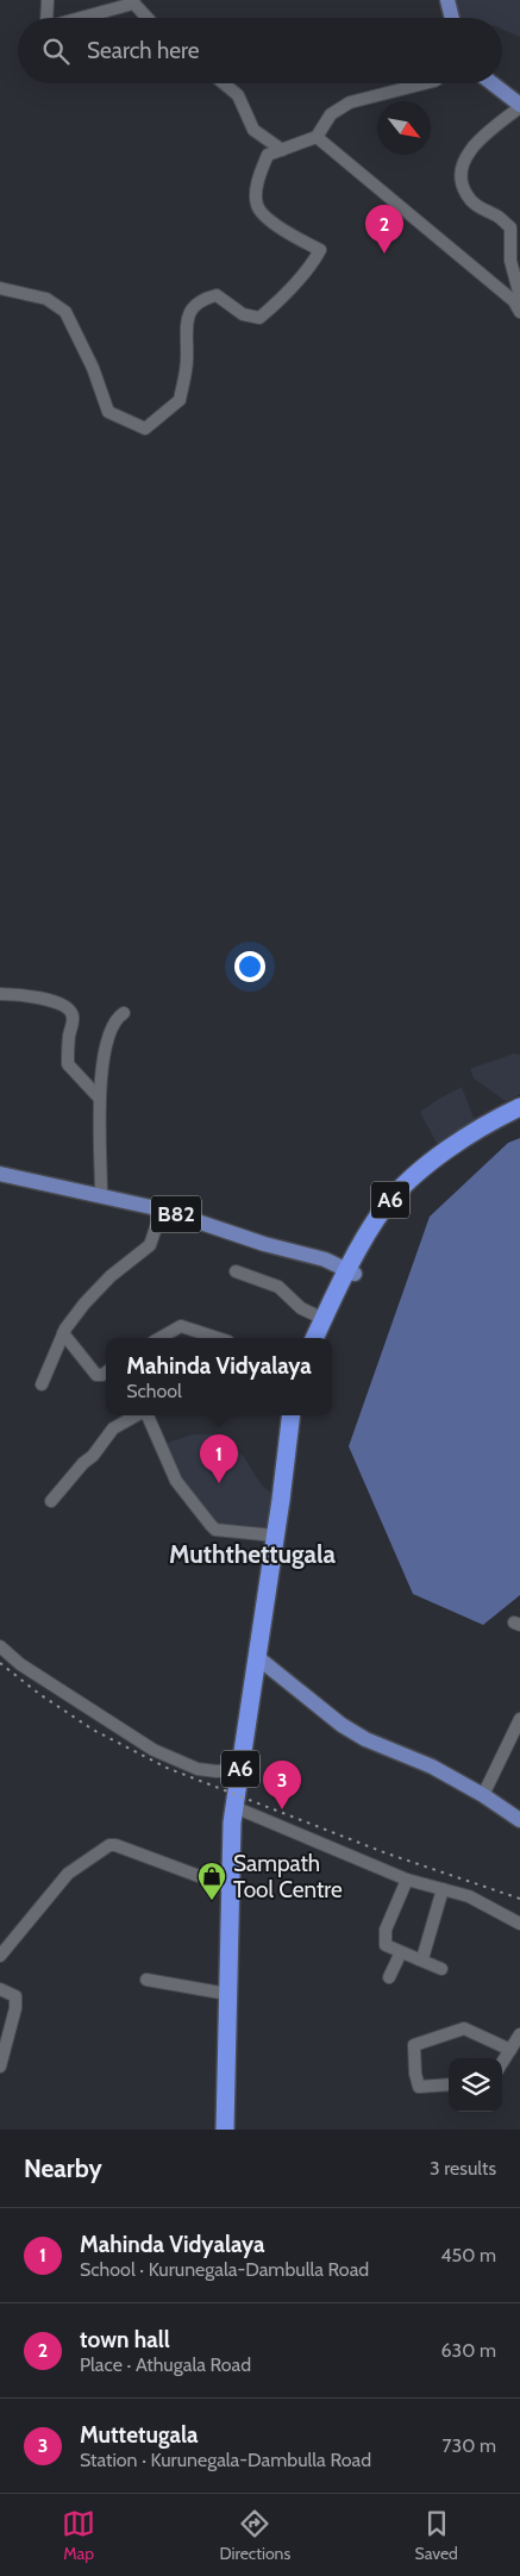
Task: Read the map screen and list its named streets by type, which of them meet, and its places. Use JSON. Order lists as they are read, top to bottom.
{
  "streets": {
    "highway": ["A6"],
    "main road": ["B82"]
  },
  "crossings": [
    ["A6", "B82"]
  ],
  "districts": ["Muththettugala"],
  "places": {
    "shop": ["Sampath Tool Centre"]
  },
  "north": "bottom right",
  "page": {
    "search": "Search here",
    "pins": ["2", "1", "3"],
    "popup": ["Mahinda Vidyalaya", "School"],
    "heading": ["Nearby", "3 results"],
    "list": [
      {
        "mark": "1",
        "name": "Mahinda Vidyalaya",
        "note": "School · Kurunegala-Dambulla Road",
        "value": "450 m"
      },
      {
        "mark": "2",
        "name": "town hall",
        "note": "Place · Athugala Road",
        "value": "630 m"
      },
      {
        "mark": "3",
        "name": "Muttetugala",
        "note": "Station · Kurunegala-Dambulla Road",
        "value": "730 m"
      }
    ],
    "nav": ["Map", "Directions", "Saved"]
  }
}
